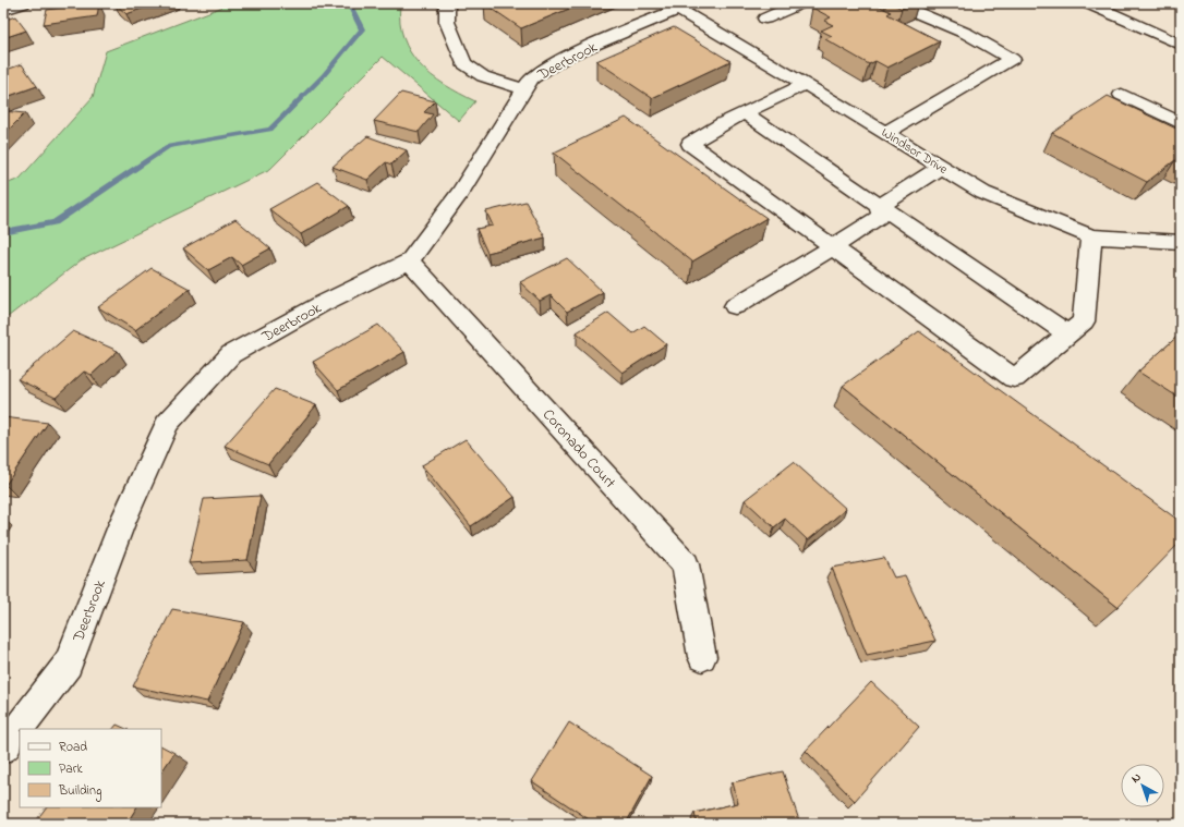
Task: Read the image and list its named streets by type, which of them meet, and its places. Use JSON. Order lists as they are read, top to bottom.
{
  "streets": {
    "street": ["Deerbrook", "Windsor Drive", "Coronado Court"]
  },
  "crossings": [
    ["Deerbrook", "Windsor Drive"],
    ["Deerbrook", "Coronado Court"]
  ],
  "legend": ["Road", "Park", "Building"],
  "north": "top left"
}
